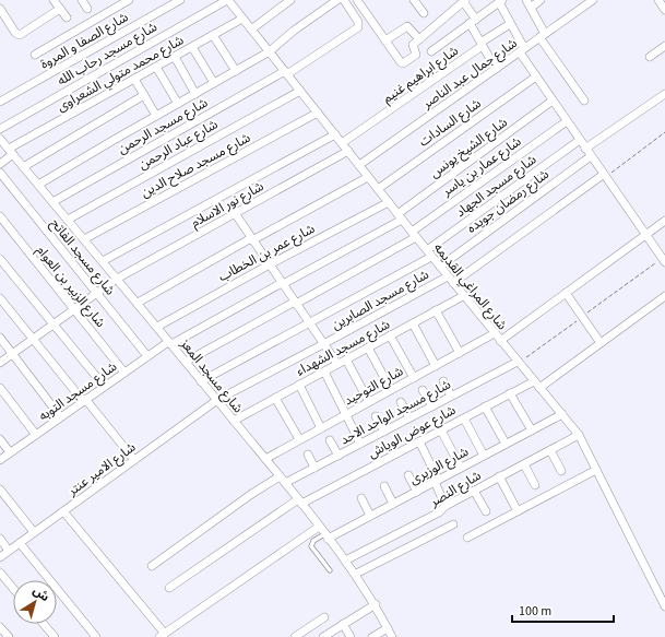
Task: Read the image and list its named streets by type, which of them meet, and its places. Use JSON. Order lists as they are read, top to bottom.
{
  "streets": {
    "street": [
      "شارع الصفا و المروة",
      "شارع مسجد رحاب الله",
      "شارع محمد متولي الشعراوى",
      "شارع جمال عبد الناصر",
      "شارع ابراهيم غنيم",
      "شارع السادات",
      "شارع مسجد الرحمن",
      "شارع عباد الرحمن",
      "شارع الشيخ يونس",
      "شارع مسجد صلاح الدين",
      "شارع عمار بن ياسر",
      "شارع مسجد الجهاد",
      "شارع رمضان جويده",
      "شارع نور الاسلام",
      "شارع عمر بن الخطاب",
      "شارع مسجد الفاتح",
      "شارع الزبير بن العوام",
      "شارع المراغي القديمه",
      "شارع مسجد الصابرين",
      "شارع مسجد الشهداء",
      "شارع مسجد المعز",
      "شارع التوحيد",
      "شارع مسجد التوبه",
      "شارع مسجد الواحد الاحد",
      "شارع عوض الوياش",
      "شارع الوزيرى",
      "شارع الامير عنتر",
      "شارع النصر"
    ]
  },
  "crossings": [
    ["شارع مسجد رحاب الله", "شارع المراغي القديمه"],
    ["شارع محمد متولي الشعراوى", "شارع المراغي القديمه"],
    ["شارع محمد متولي الشعراوى", "شارع مسجد المعز"],
    ["شارع جمال عبد الناصر", "شارع المراغي القديمه"],
    ["شارع ابراهيم غنيم", "شارع المراغي القديمه"],
    ["شارع السادات", "شارع المراغي القديمه"],
    ["شارع مسجد الرحمن", "شارع المراغي القديمه"],
    ["شارع مسجد الرحمن", "شارع مسجد المعز"],
    ["شارع عباد الرحمن", "شارع المراغي القديمه"],
    ["شارع عباد الرحمن", "شارع مسجد المعز"],
    ["شارع الشيخ يونس", "شارع المراغي القديمه"],
    ["شارع الشيخ يونس", "شارع مسجد التوبه"],
    ["شارع مسجد صلاح الدين", "شارع المراغي القديمه"],
    ["شارع مسجد صلاح الدين", "شارع مسجد المعز"],
    ["شارع عمار بن ياسر", "شارع المراغي القديمه"],
    ["شارع عمار بن ياسر", "شارع مسجد المعز"],
    ["شارع مسجد الجهاد", "شارع المراغي القديمه"],
    ["شارع مسجد الجهاد", "شارع مسجد المعز"],
    ["شارع رمضان جويده", "شارع المراغي القديمه"],
    ["شارع نور الاسلام", "شارع مسجد الفاتح"],
    ["شارع نور الاسلام", "شارع الزبير بن العوام"],
    ["شارع نور الاسلام", "شارع المراغي القديمه"],
    ["شارع نور الاسلام", "شارع مسجد المعز"],
    ["شارع عمر بن الخطاب", "شارع المراغي القديمه"],
    ["شارع عمر بن الخطاب", "شارع مسجد المعز"],
    ["شارع مسجد الفاتح", "شارع مسجد التوبه"],
    ["شارع الزبير بن العوام", "شارع مسجد التوبه"],
    ["شارع المراغي القديمه", "شارع مسجد الصابرين"],
    ["شارع المراغي القديمه", "شارع مسجد الشهداء"],
    ["شارع المراغي القديمه", "شارع التوحيد"],
    ["شارع المراغي القديمه", "شارع مسجد الواحد الاحد"],
    ["شارع المراغي القديمه", "شارع عوض الوياش"],
    ["شارع المراغي القديمه", "شارع الوزيرى"],
    ["شارع المراغي القديمه", "شارع النصر"],
    ["شارع مسجد الصابرين", "شارع مسجد المعز"],
    ["شارع مسجد الصابرين", "شارع الامير عنتر"],
    ["شارع مسجد الشهداء", "شارع مسجد المعز"],
    ["شارع مسجد المعز", "شارع التوحيد"],
    ["شارع مسجد المعز", "شارع مسجد التوبه"],
    ["شارع مسجد المعز", "شارع مسجد الواحد الاحد"],
    ["شارع مسجد المعز", "شارع عوض الوياش"],
    ["شارع مسجد المعز", "شارع الوزيرى"],
    ["شارع مسجد المعز", "شارع الامير عنتر"],
    ["شارع مسجد المعز", "شارع النصر"]
  ],
  "scale_bar": "100 m",
  "north": "top right"
}
